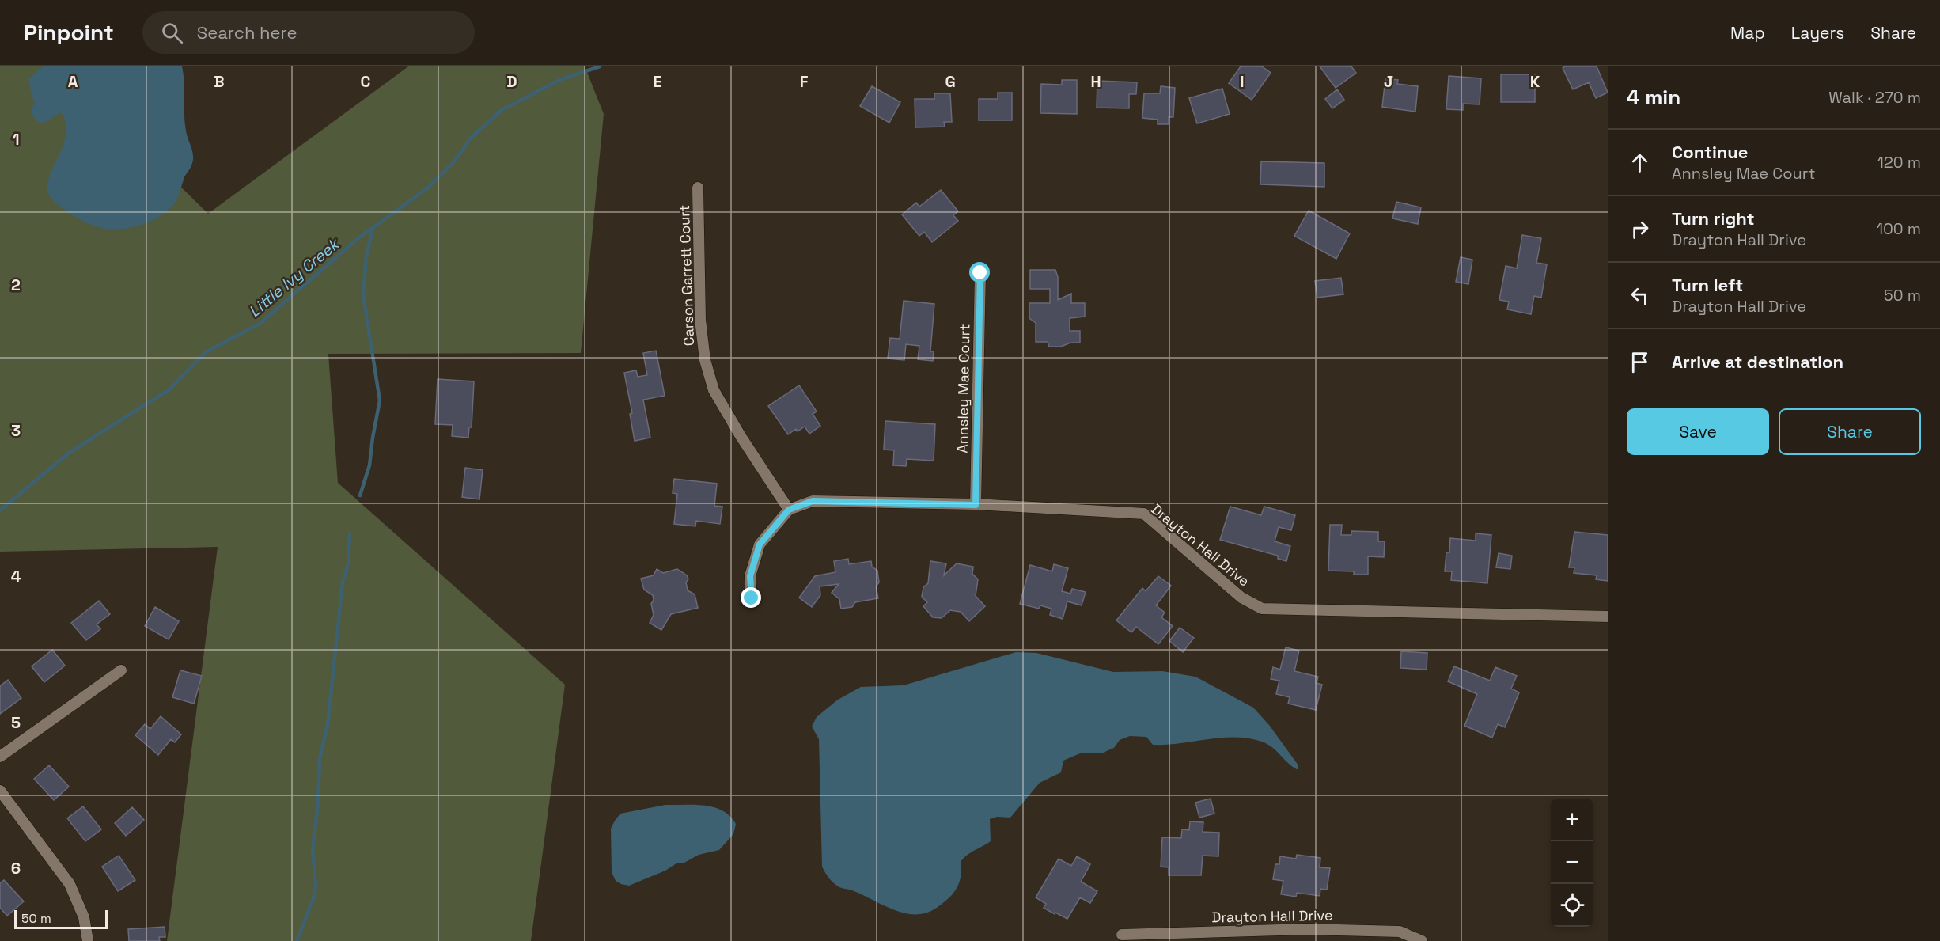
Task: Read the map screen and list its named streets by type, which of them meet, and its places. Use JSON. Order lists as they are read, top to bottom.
{
  "streets": {
    "street": ["Carson Garrett Court", "Annsley Mae Court", "Drayton Hall Drive"]
  },
  "crossings": [
    ["Carson Garrett Court", "Drayton Hall Drive"],
    ["Annsley Mae Court", "Drayton Hall Drive"]
  ],
  "water": ["Little Ivy Creek"],
  "scale_bar": "50 m",
  "page": {
    "header": "Pinpoint",
    "search": "Search here",
    "nav": ["Map", "Layers", "Share"],
    "heading": ["4 min", "Walk · 270 m"],
    "list": [
      ["Continue", "Annsley Mae Court", "120 m"],
      ["Turn right", "Drayton Hall Drive", "100 m"],
      ["Turn left", "Drayton Hall Drive", "50 m"],
      "Arrive at destination"
    ],
    "buttons": ["Save", "Share"],
    "map_buttons": ["+", "−"],
    "scale": "50 m"
  },
  "grid": {
    "columns": [
      "A",
      "B",
      "C",
      "D",
      "E",
      "F",
      "G",
      "H",
      "I",
      "J",
      "K"
    ],
    "rows": [
      "1",
      "2",
      "3",
      "4",
      "5",
      "6"
    ]
  }
}
